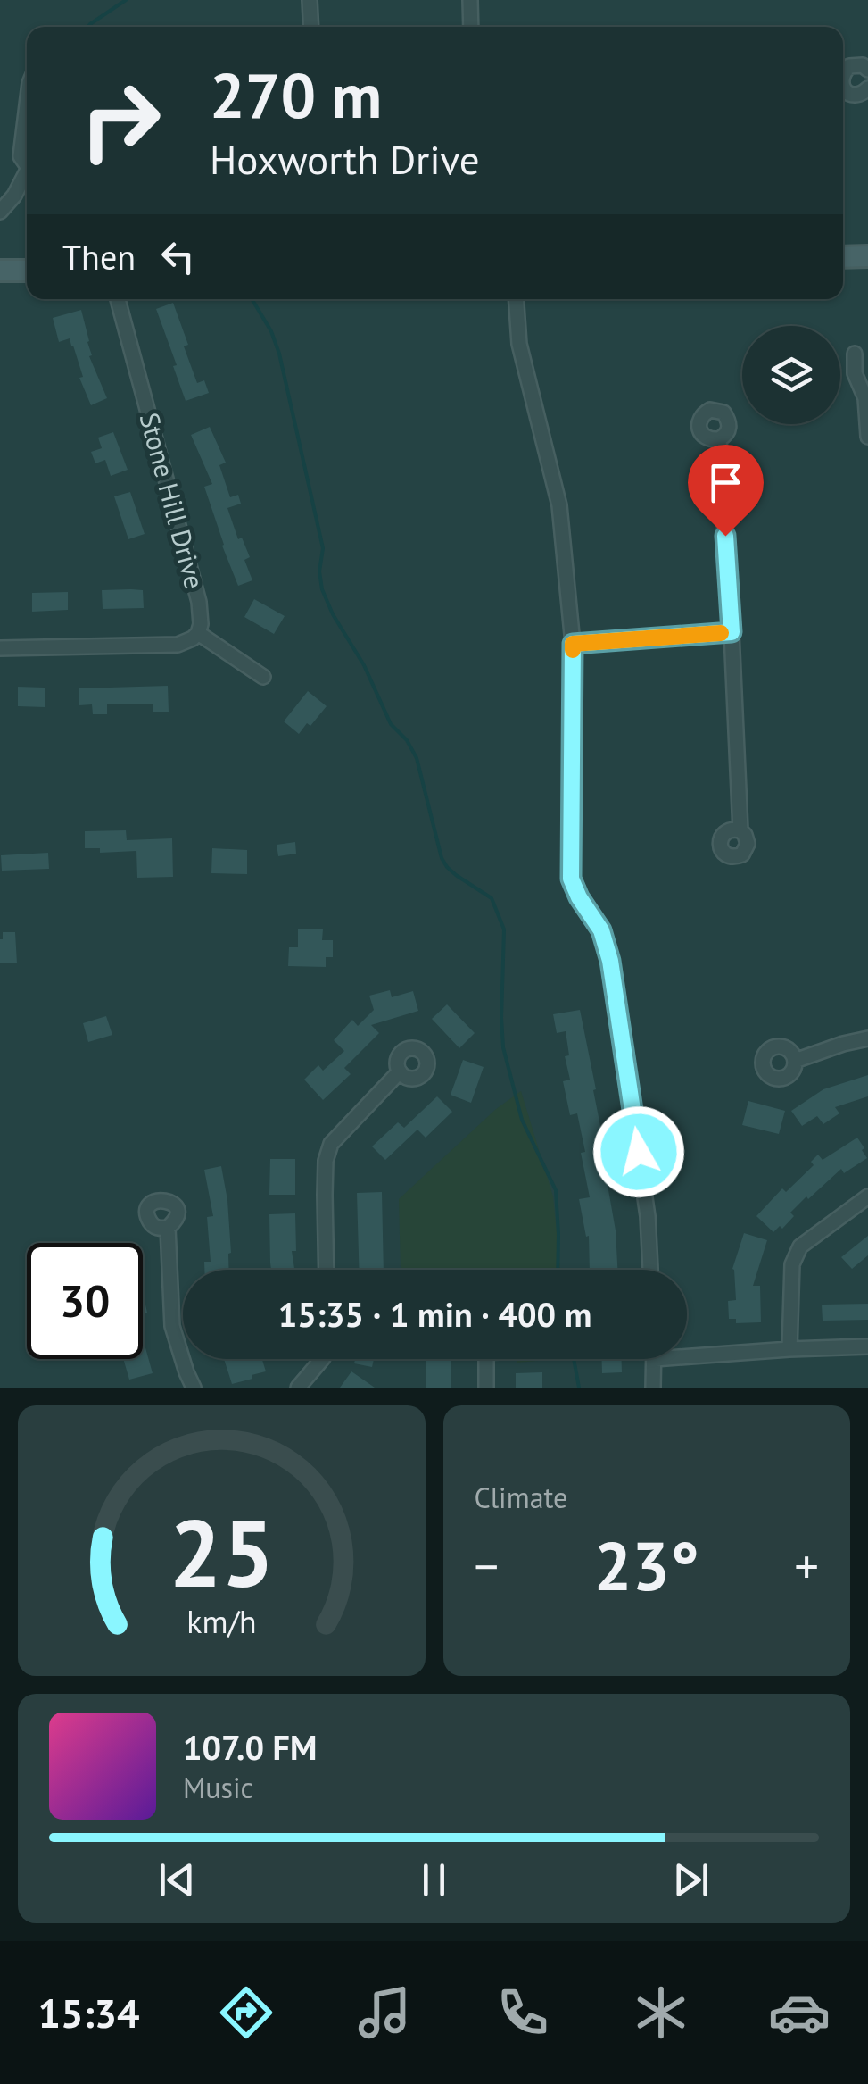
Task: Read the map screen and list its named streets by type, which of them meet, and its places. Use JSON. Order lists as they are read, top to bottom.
{
  "streets": {
    "street": ["Stone Hill Drive"]
  },
  "page": {
    "turn": ["270 m", "Hoxworth Drive"],
    "then": "Then",
    "limit": "30",
    "trip": "15:35 · 1 min · 400 m",
    "tile": "Climate",
    "heat": ["−", "23°", "+"],
    "song": ["107.0 FM", "Music"],
    "tabs": "15:34",
    "gauge": ["25", "km/h"]
  }
}
